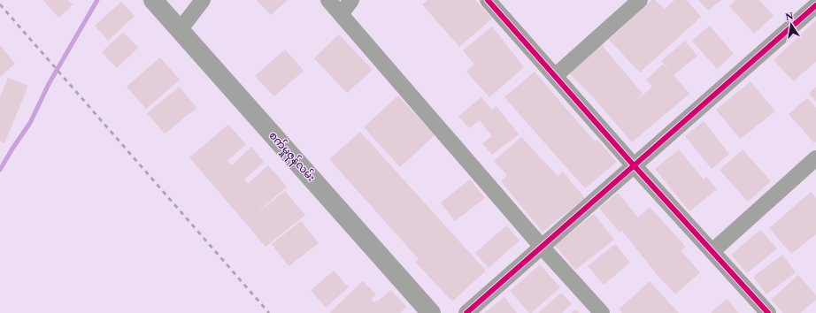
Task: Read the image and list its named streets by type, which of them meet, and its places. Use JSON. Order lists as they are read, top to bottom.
{
  "streets": {
    "street": ["စက်မှုဇုန်လမ်း"]
  },
  "north": "top"
}
